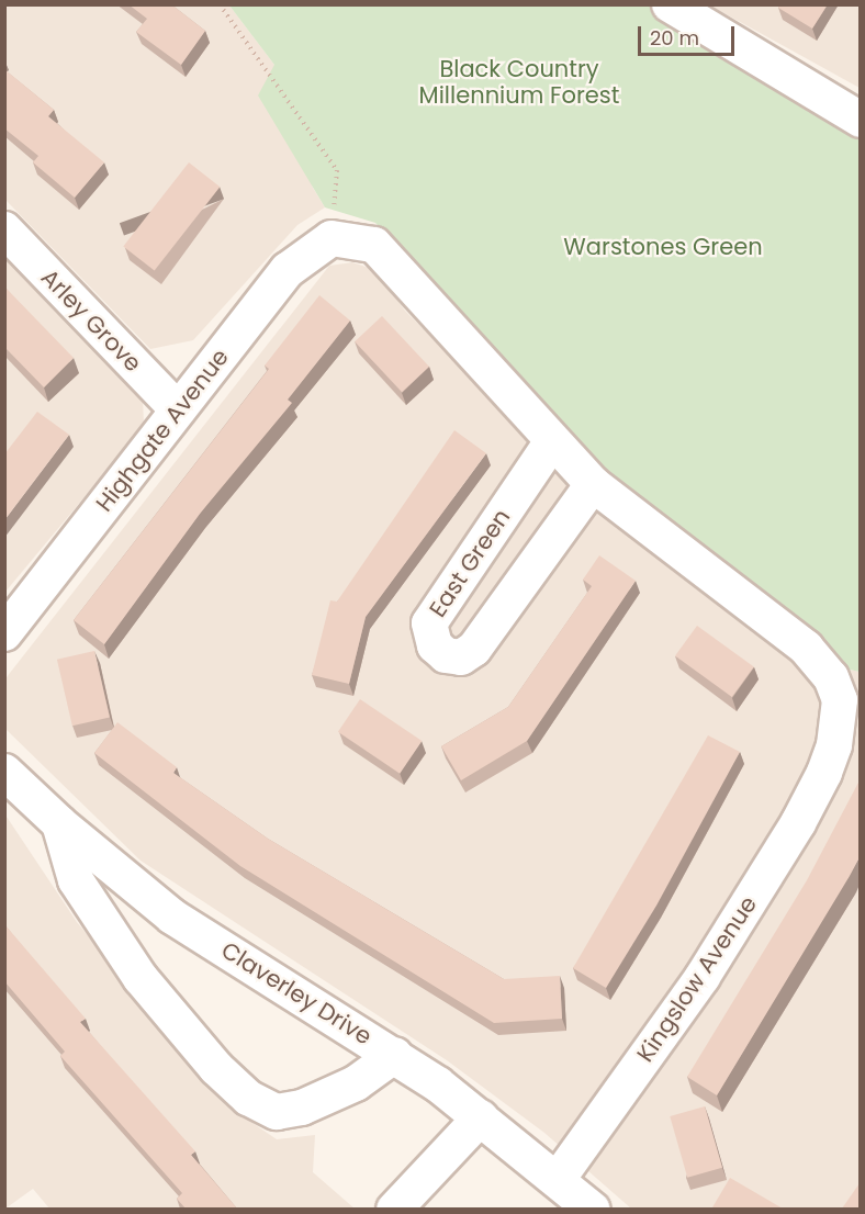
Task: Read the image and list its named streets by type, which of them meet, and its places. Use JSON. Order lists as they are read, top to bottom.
{
  "streets": {
    "street": [
      "Arley Grove",
      "Highgate Avenue",
      "East Green",
      "Kingslow Avenue",
      "Claverley Drive"
    ]
  },
  "crossings": [
    ["Arley Grove", "Highgate Avenue"],
    ["East Green", "Kingslow Avenue"],
    ["Kingslow Avenue", "Claverley Drive"]
  ],
  "parks": ["Black Country Millennium Forest", "Warstones Green"],
  "scale_bar": "20 m"
}
